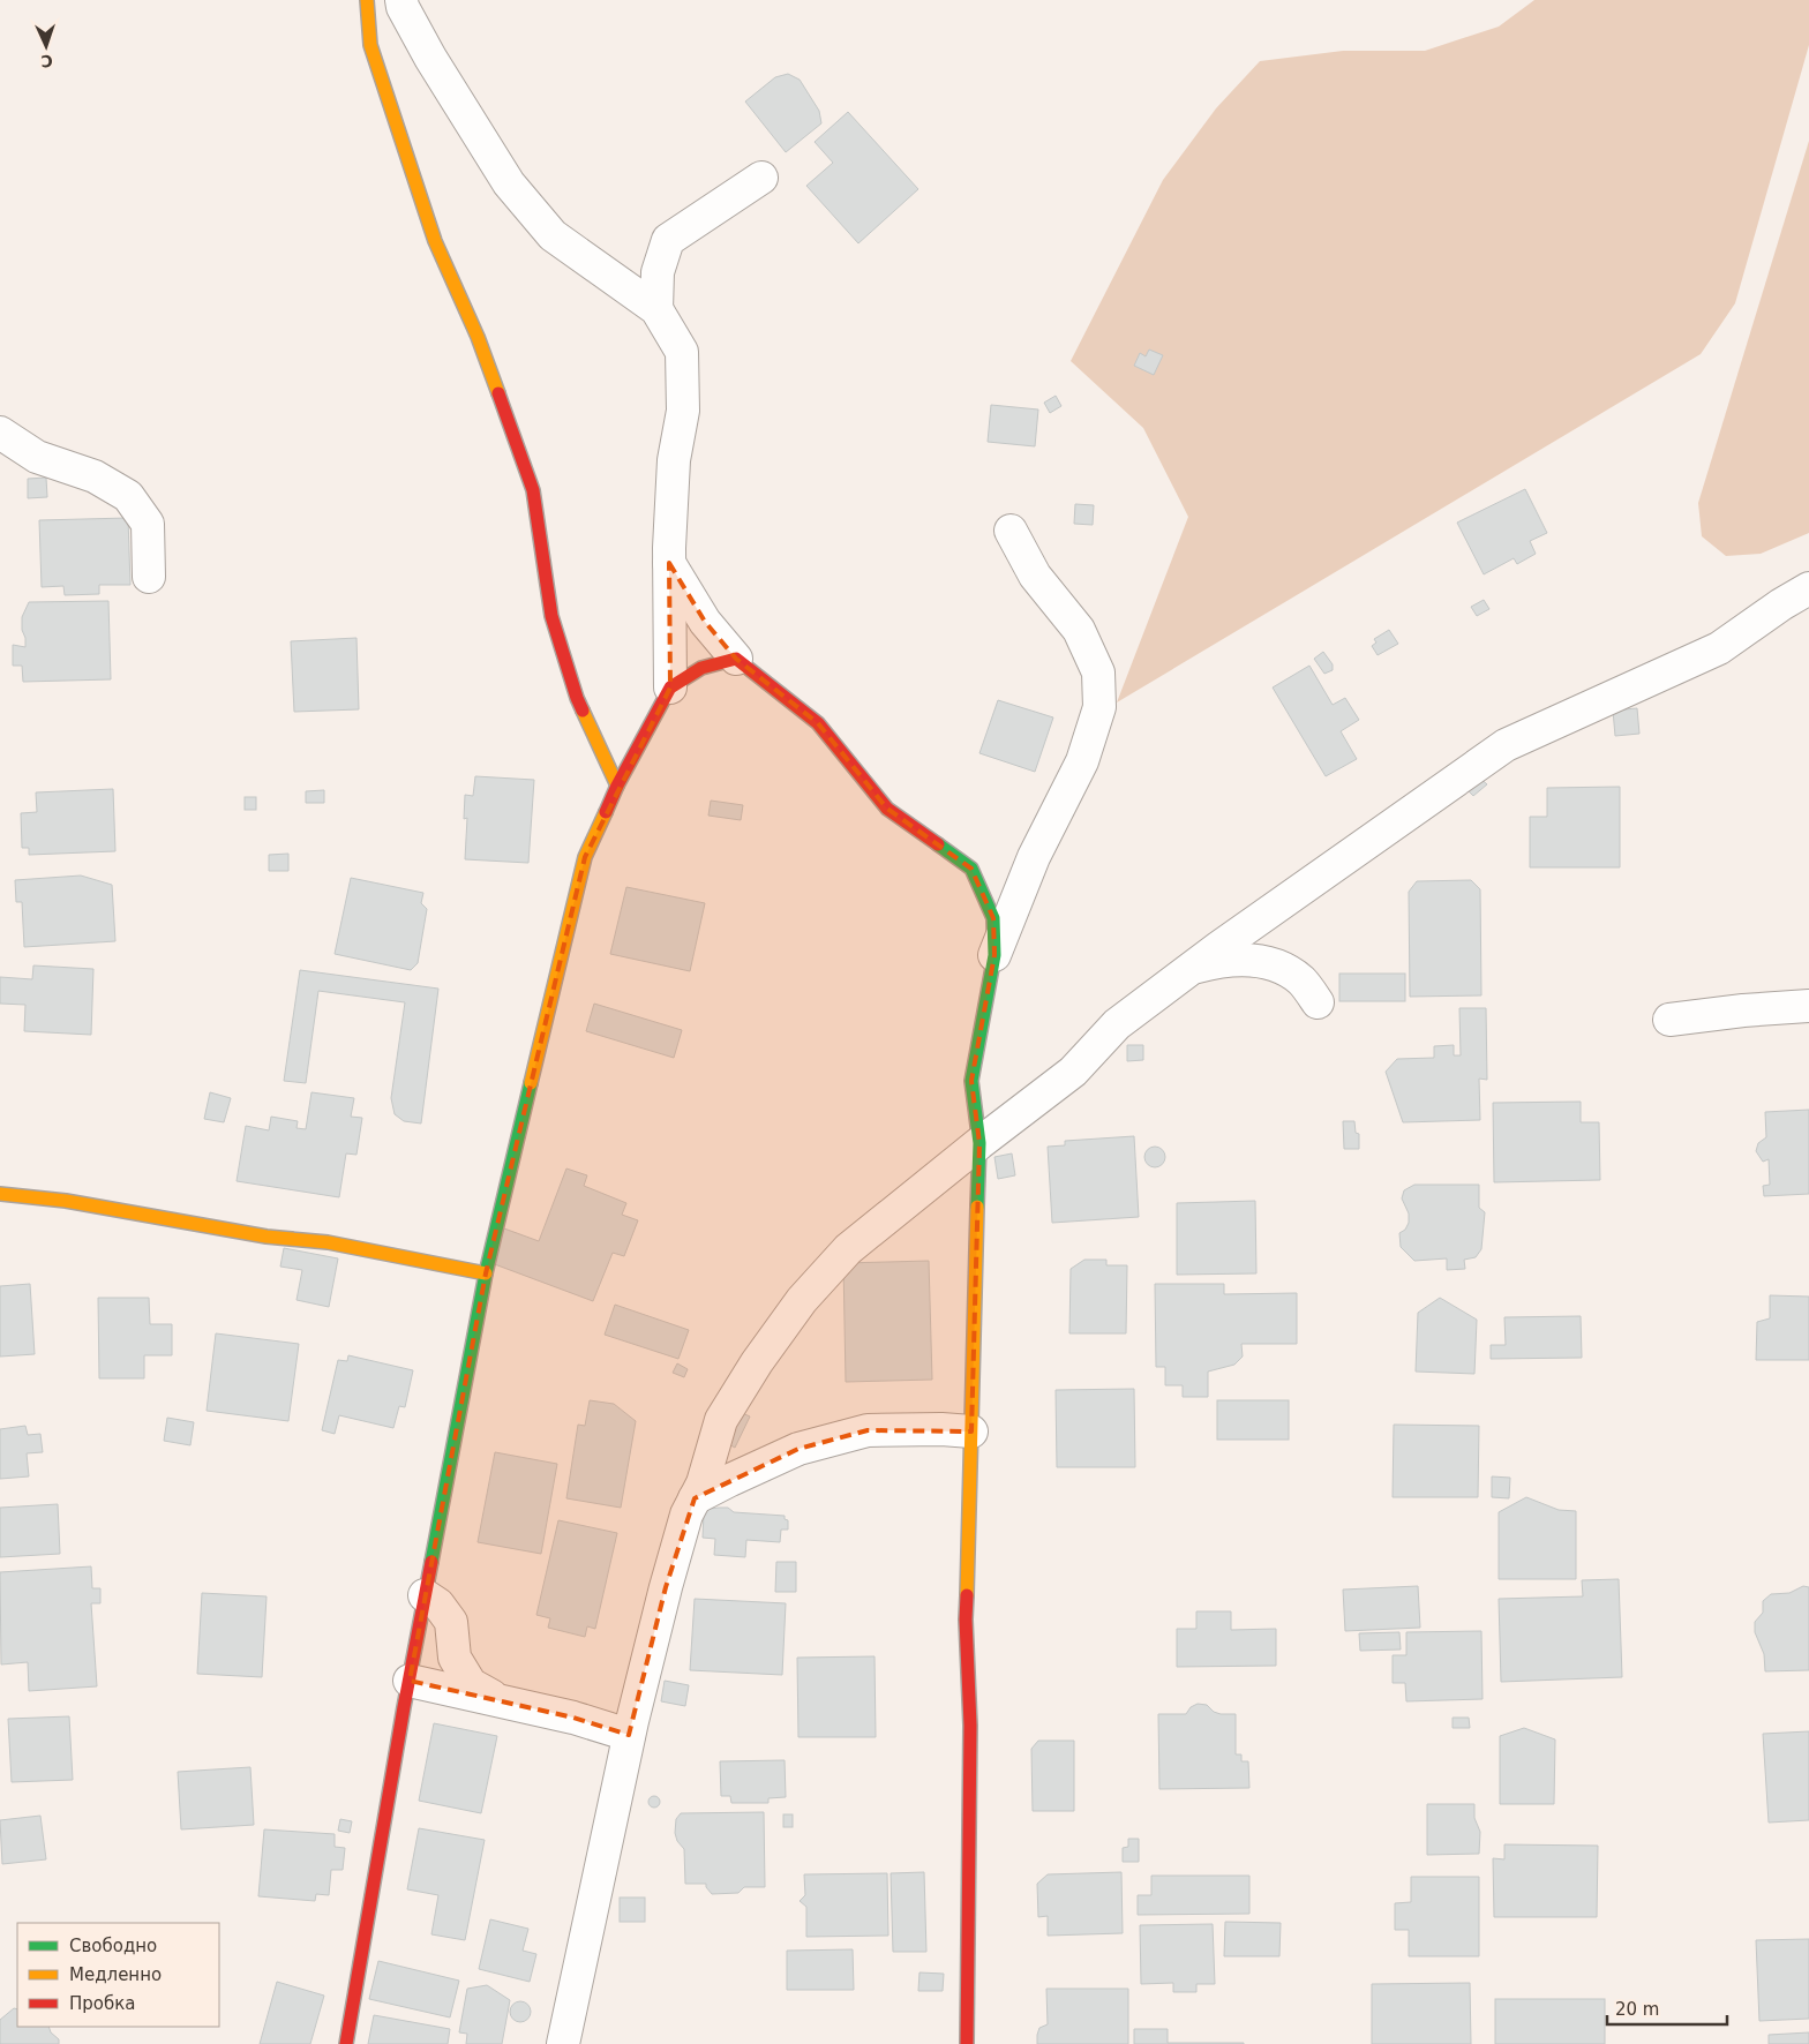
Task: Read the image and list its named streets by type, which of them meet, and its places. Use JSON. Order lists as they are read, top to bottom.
{
  "legend": ["Свободно", "Медленно", "Пробка"],
  "scale_bar": "20 m",
  "north": "bottom"
}
